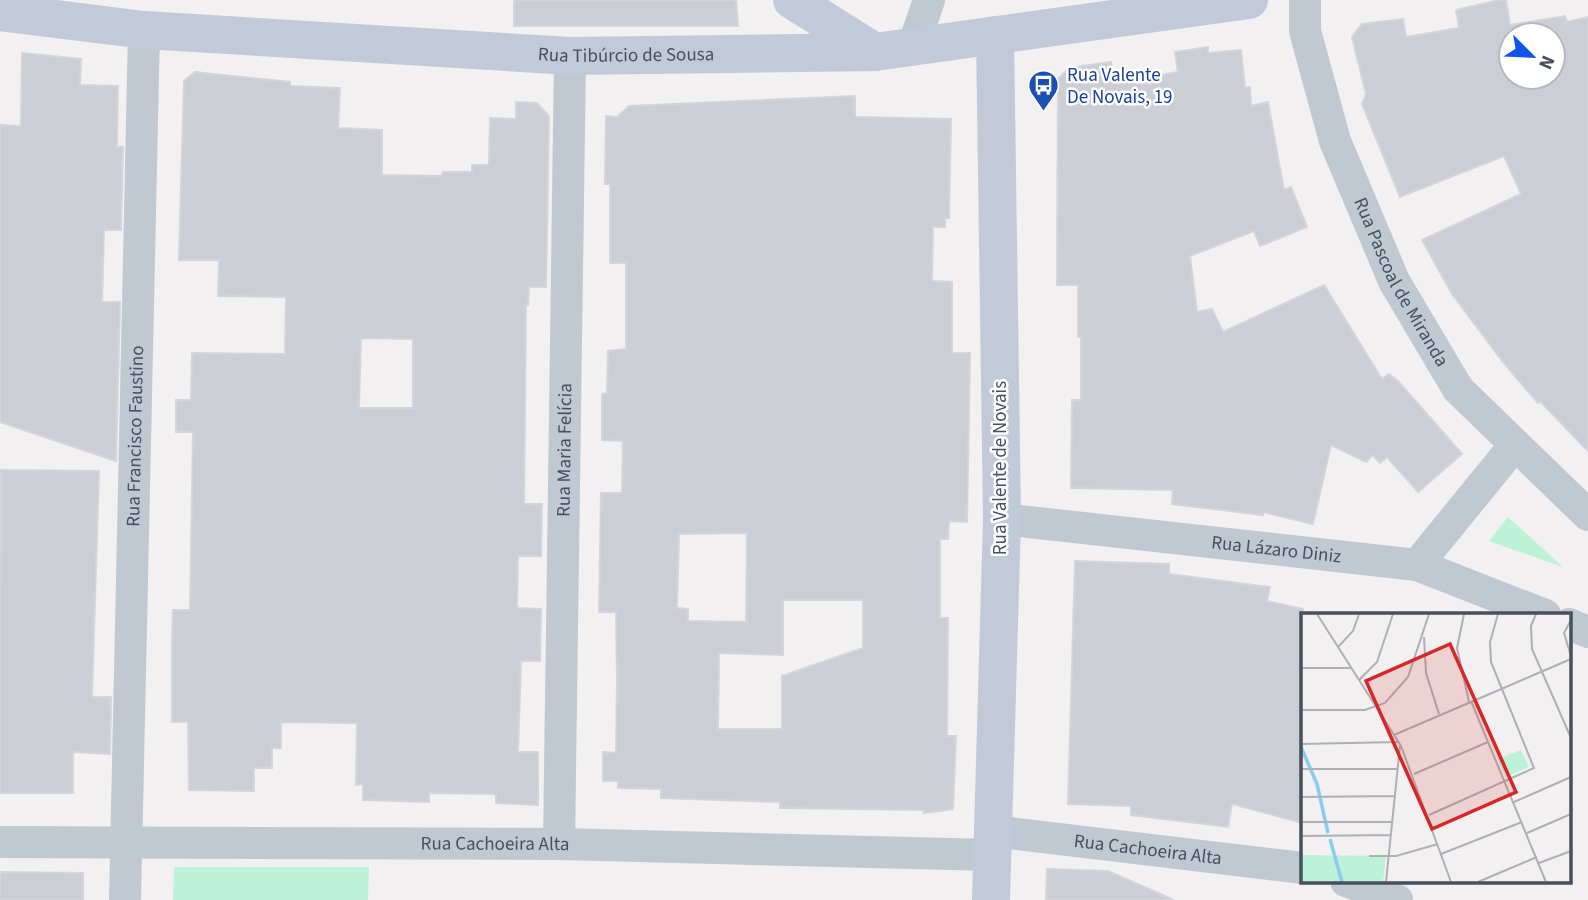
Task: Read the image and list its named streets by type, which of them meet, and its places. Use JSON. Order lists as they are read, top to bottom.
{
  "streets": {
    "main road": ["Rua Tibúrcio de Sousa", "Rua Valente de Novais"],
    "street": [
      "Rua Pascoal de Miranda",
      "Rua Francisco Faustino",
      "Rua Maria Felícia",
      "Rua Lázaro Diniz",
      "Rua Cachoeira Alta"
    ]
  },
  "crossings": [
    ["Rua Tibúrcio de Sousa", "Rua Francisco Faustino"],
    ["Rua Tibúrcio de Sousa", "Rua Maria Felícia"],
    ["Rua Tibúrcio de Sousa", "Rua Valente de Novais"],
    ["Rua Francisco Faustino", "Rua Cachoeira Alta"],
    ["Rua Maria Felícia", "Rua Cachoeira Alta"],
    ["Rua Valente de Novais", "Rua Lázaro Diniz"],
    ["Rua Valente de Novais", "Rua Cachoeira Alta"]
  ],
  "places": {
    "bus stop": ["Rua Valente De Novais, 19"]
  },
  "north": "bottom right"
}
